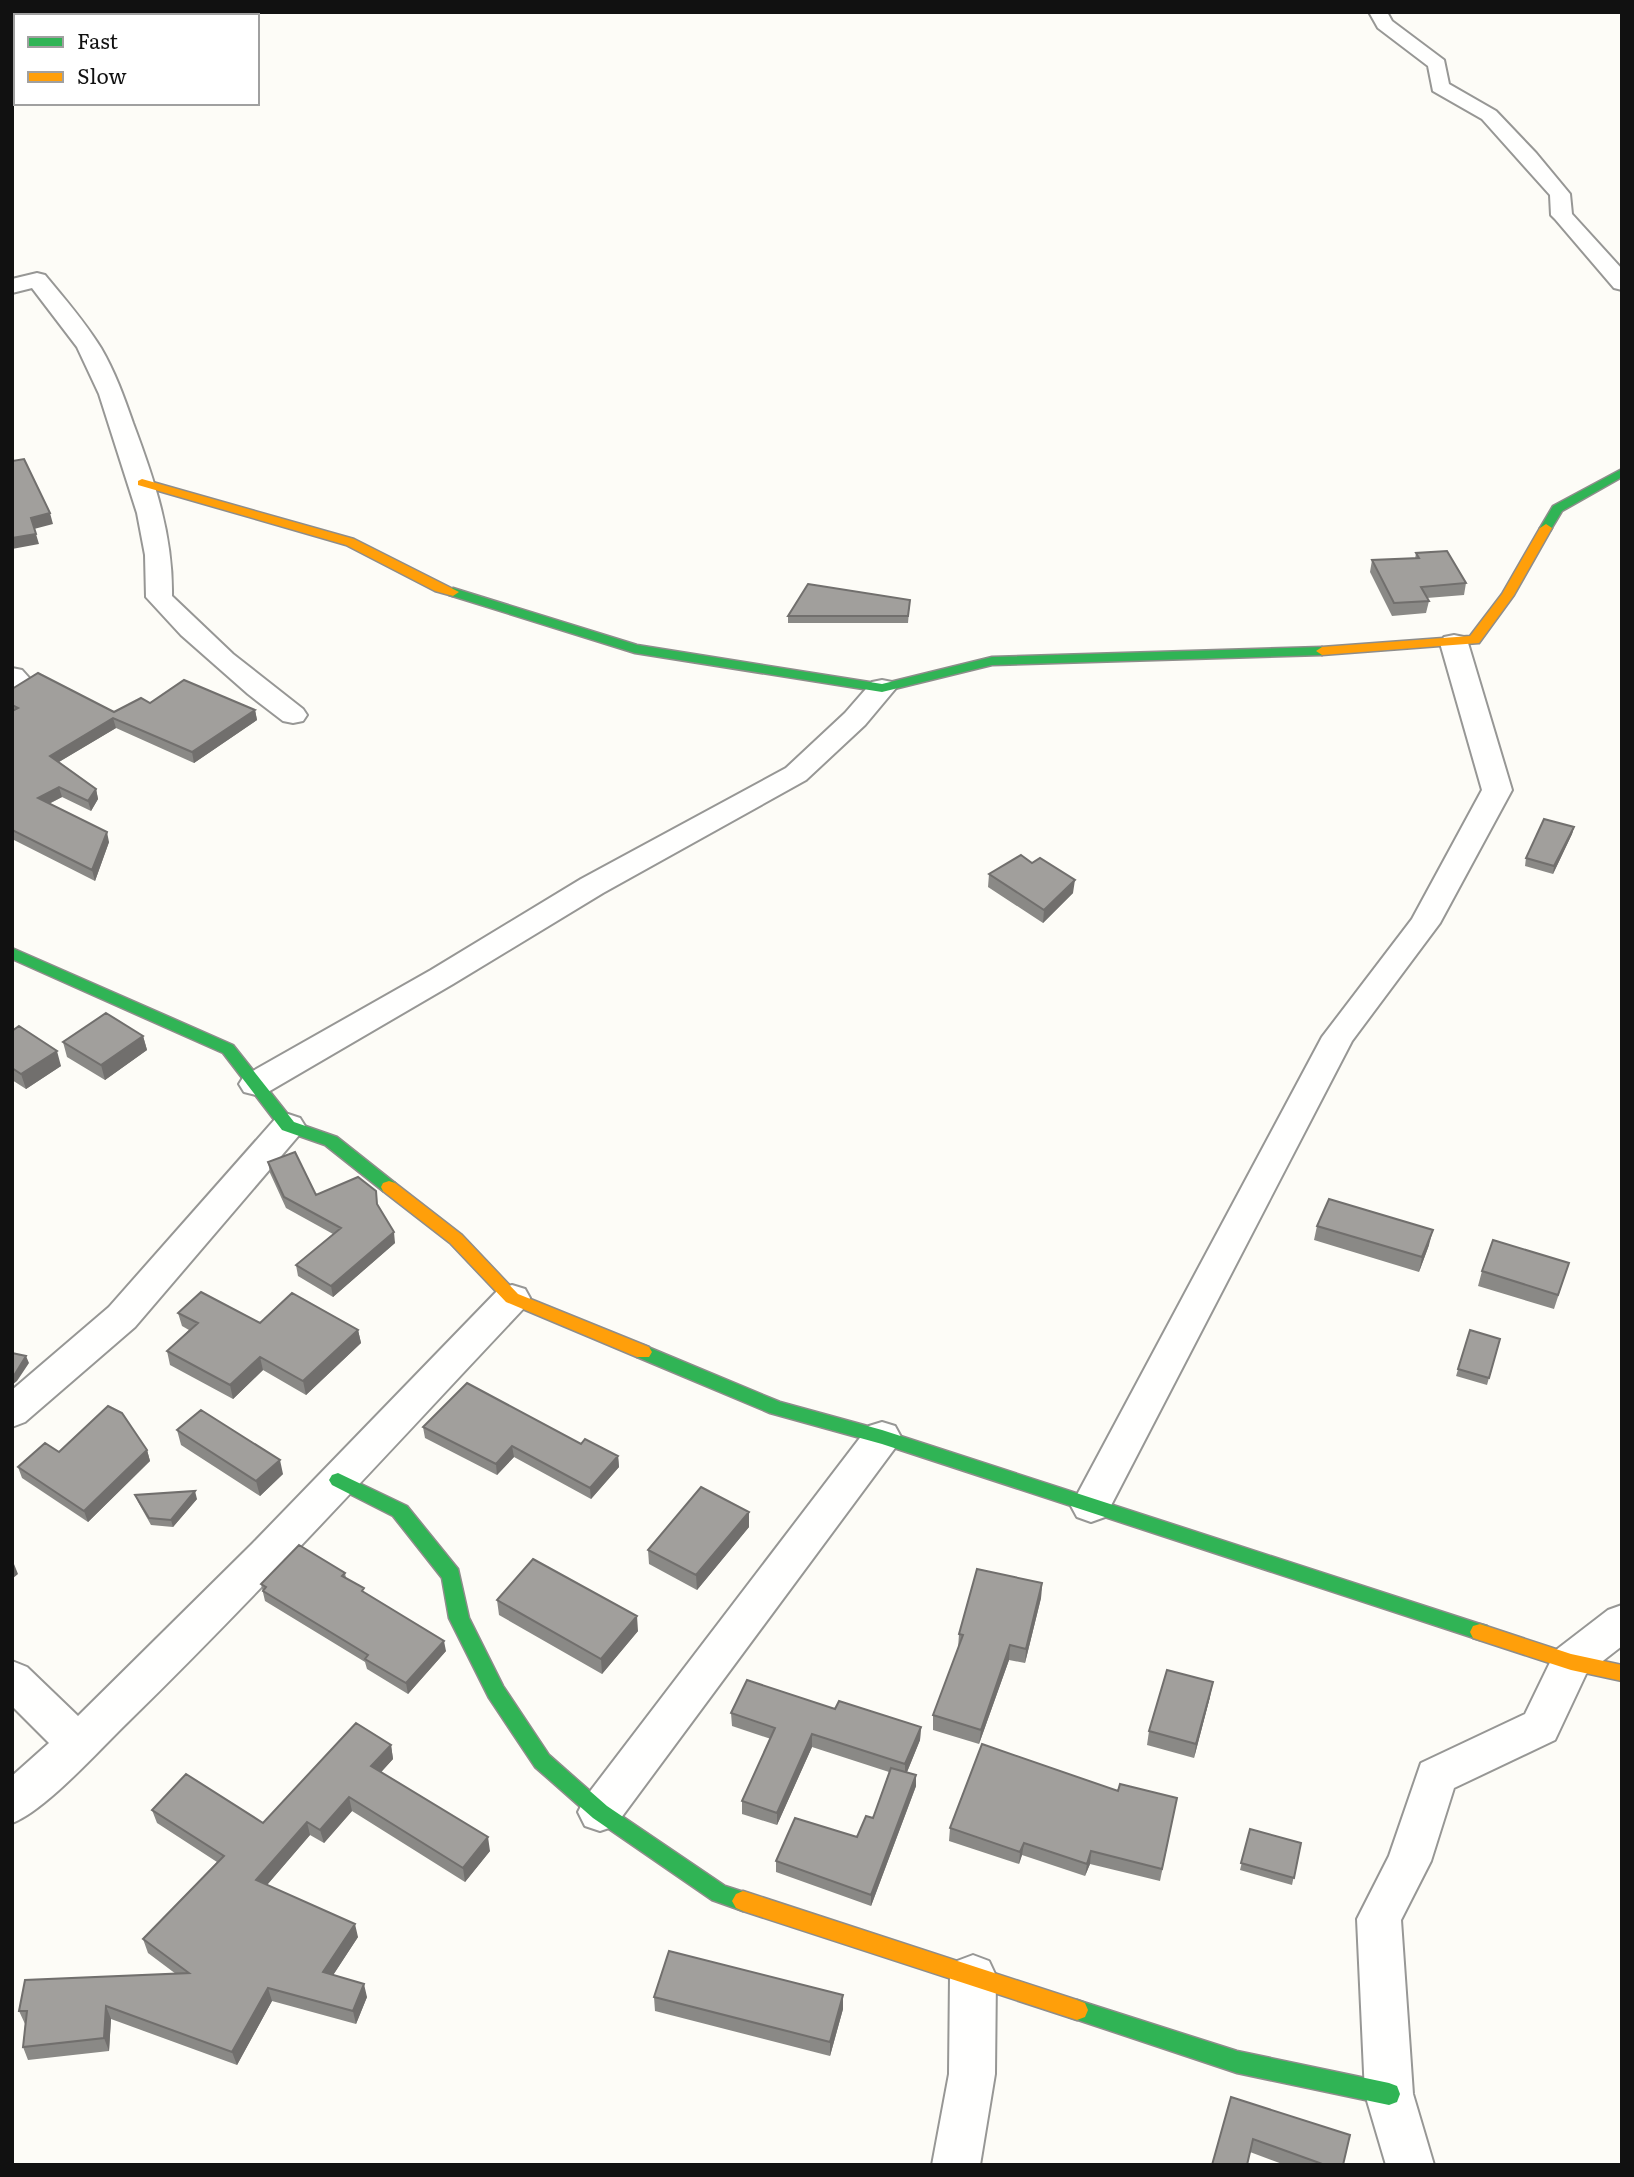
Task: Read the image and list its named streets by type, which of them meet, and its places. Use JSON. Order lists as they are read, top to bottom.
{
  "legend": ["Fast", "Slow"]
}
